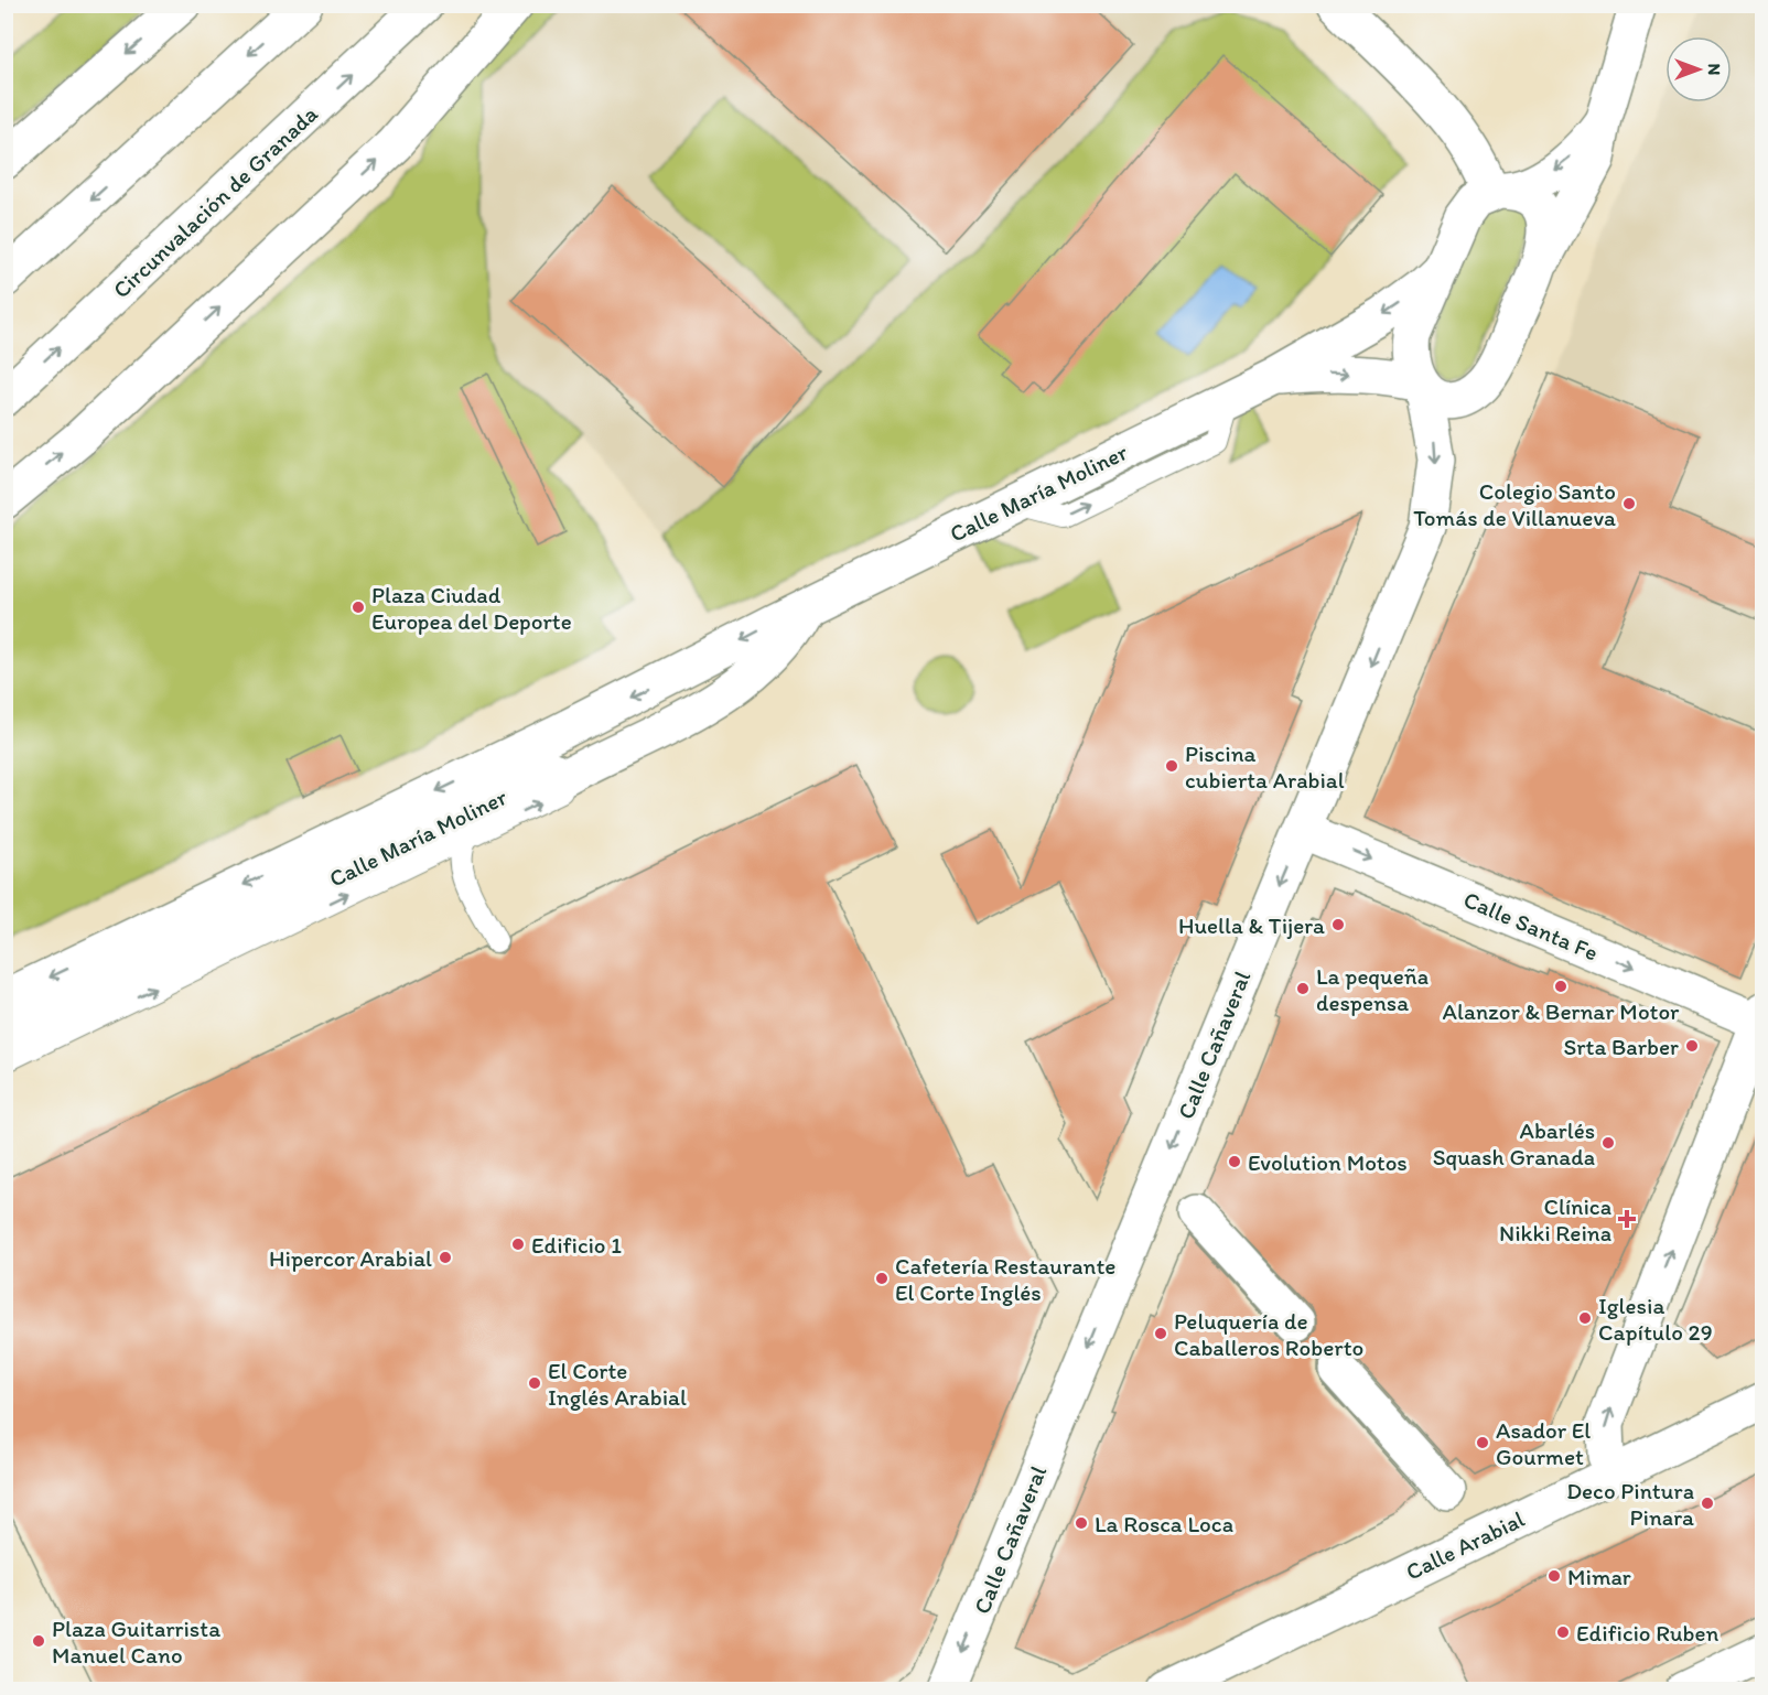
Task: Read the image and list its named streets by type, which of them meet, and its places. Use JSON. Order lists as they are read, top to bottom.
{
  "streets": {
    "main road": [
      "Circunvalación de Granada",
      "Calle María Moliner",
      "Calle Santa Fe",
      "Calle Cañaveral",
      "Calle Arabial"
    ]
  },
  "crossings": [
    ["Calle María Moliner", "Calle Cañaveral"],
    ["Calle Santa Fe", "Calle Cañaveral"]
  ],
  "one_way": ["Calle Santa Fe", "Calle Cañaveral"],
  "places": {
    "other": [
      "Colegio Santo Tomás de Villanueva",
      "Plaza Ciudad Europea del Deporte",
      "Piscina cubierta Arabial",
      "Huella & Tijera",
      "Alanzor & Bernar Motor",
      "La pequeña despensa",
      "Srta Barber",
      "Abarlés Squash Granada",
      "Evolution Motos",
      "Edificio 1",
      "Hipercor Arabial",
      "Cafetería Restaurante El Corte Inglés",
      "Iglesia Capítulo 29",
      "Peluquería de Caballeros Roberto",
      "El Corte Inglés Arabial",
      "Asador El Gourmet",
      "Deco Pintura Pinara",
      "La Rosca Loca",
      "Mimar",
      "Edificio Ruben",
      "Plaza Guitarrista Manuel Cano"
    ],
    "health": ["Clínica Nikki Reina"]
  },
  "north": "right"
}
